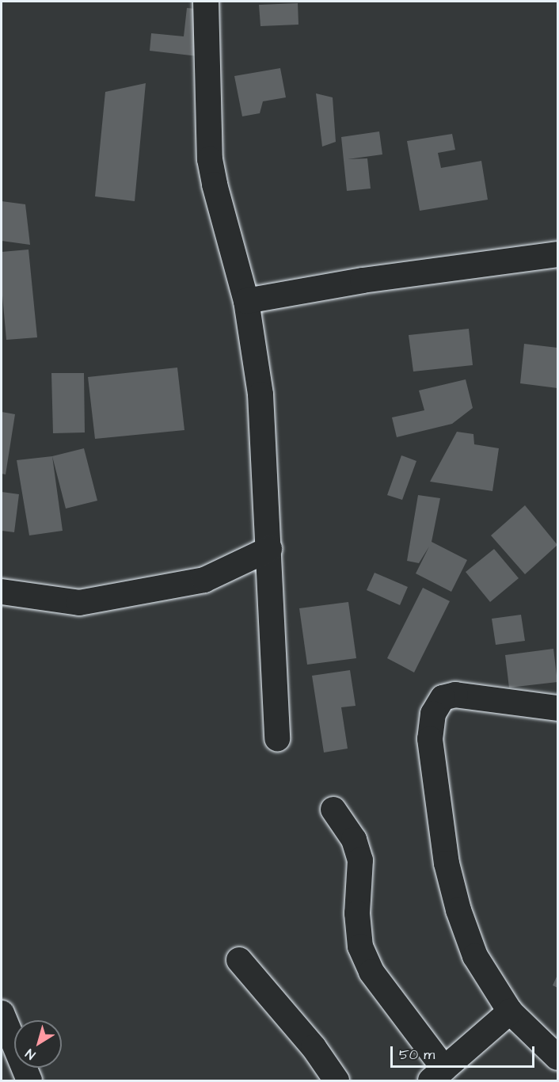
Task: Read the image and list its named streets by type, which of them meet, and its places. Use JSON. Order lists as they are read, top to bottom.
{
  "scale_bar": "50 m",
  "north": "bottom left"
}
